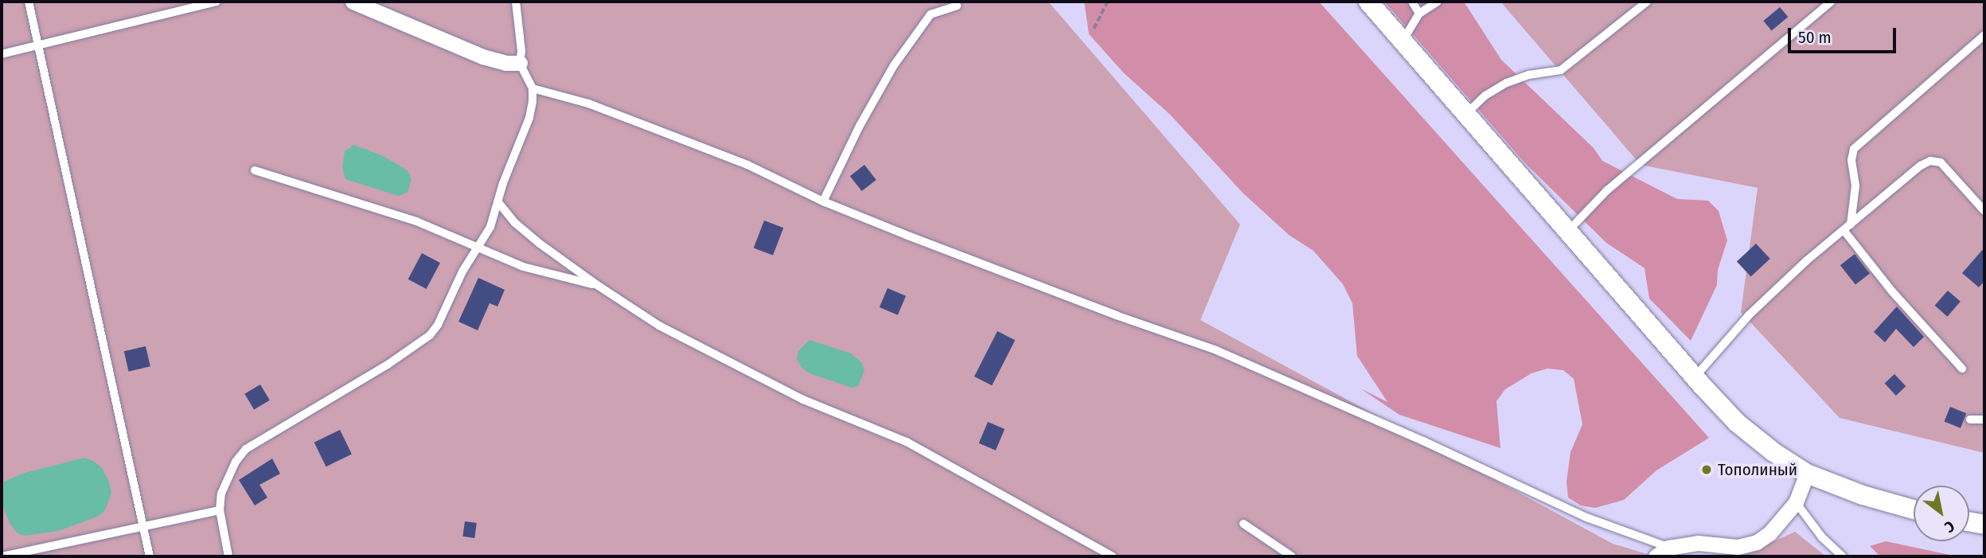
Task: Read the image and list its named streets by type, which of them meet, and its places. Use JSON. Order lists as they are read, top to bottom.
{
  "places": ["Тополиный"],
  "scale_bar": "50 m",
  "north": "bottom right"
}
